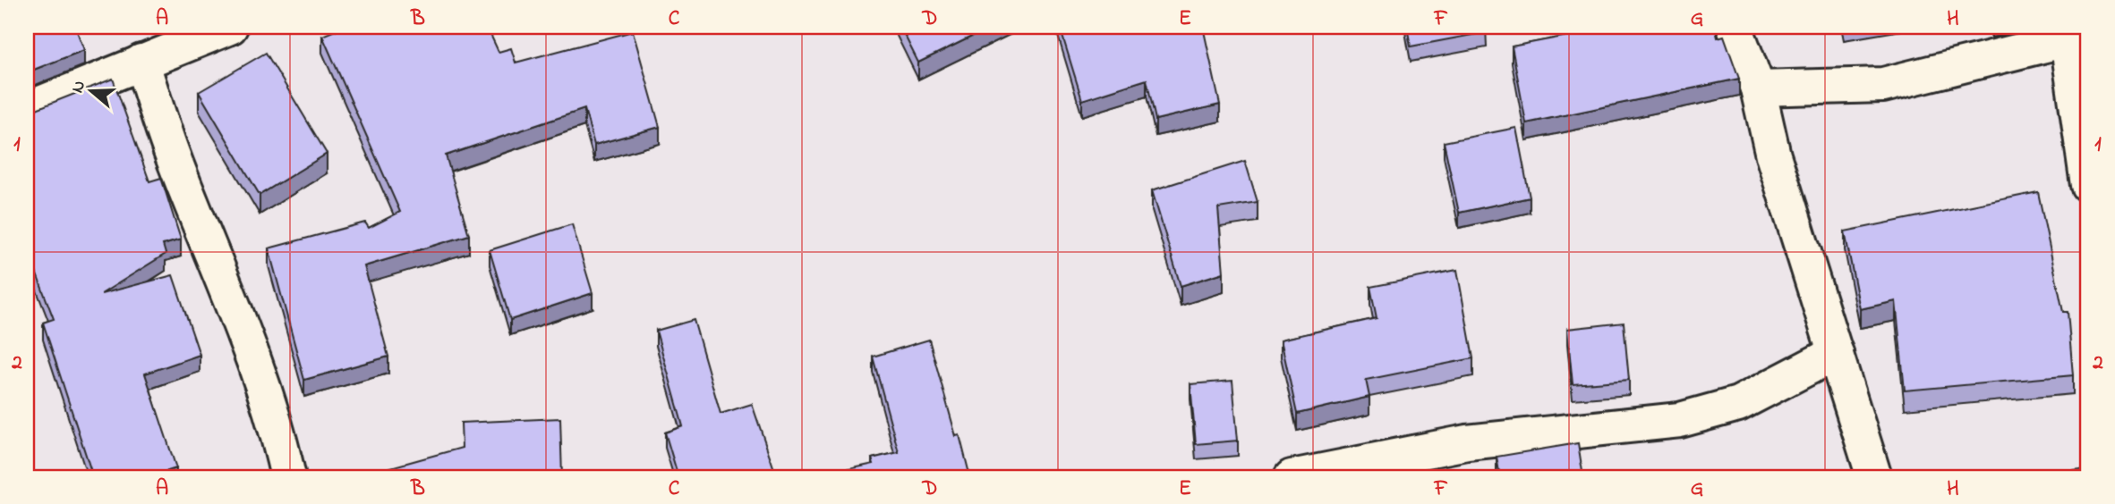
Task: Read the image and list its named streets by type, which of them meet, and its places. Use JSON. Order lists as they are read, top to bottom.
{
  "north": "left",
  "grid": {
    "columns": [
      "A",
      "B",
      "C",
      "D",
      "E",
      "F",
      "G",
      "H"
    ],
    "rows": ["1", "2"]
  }
}
